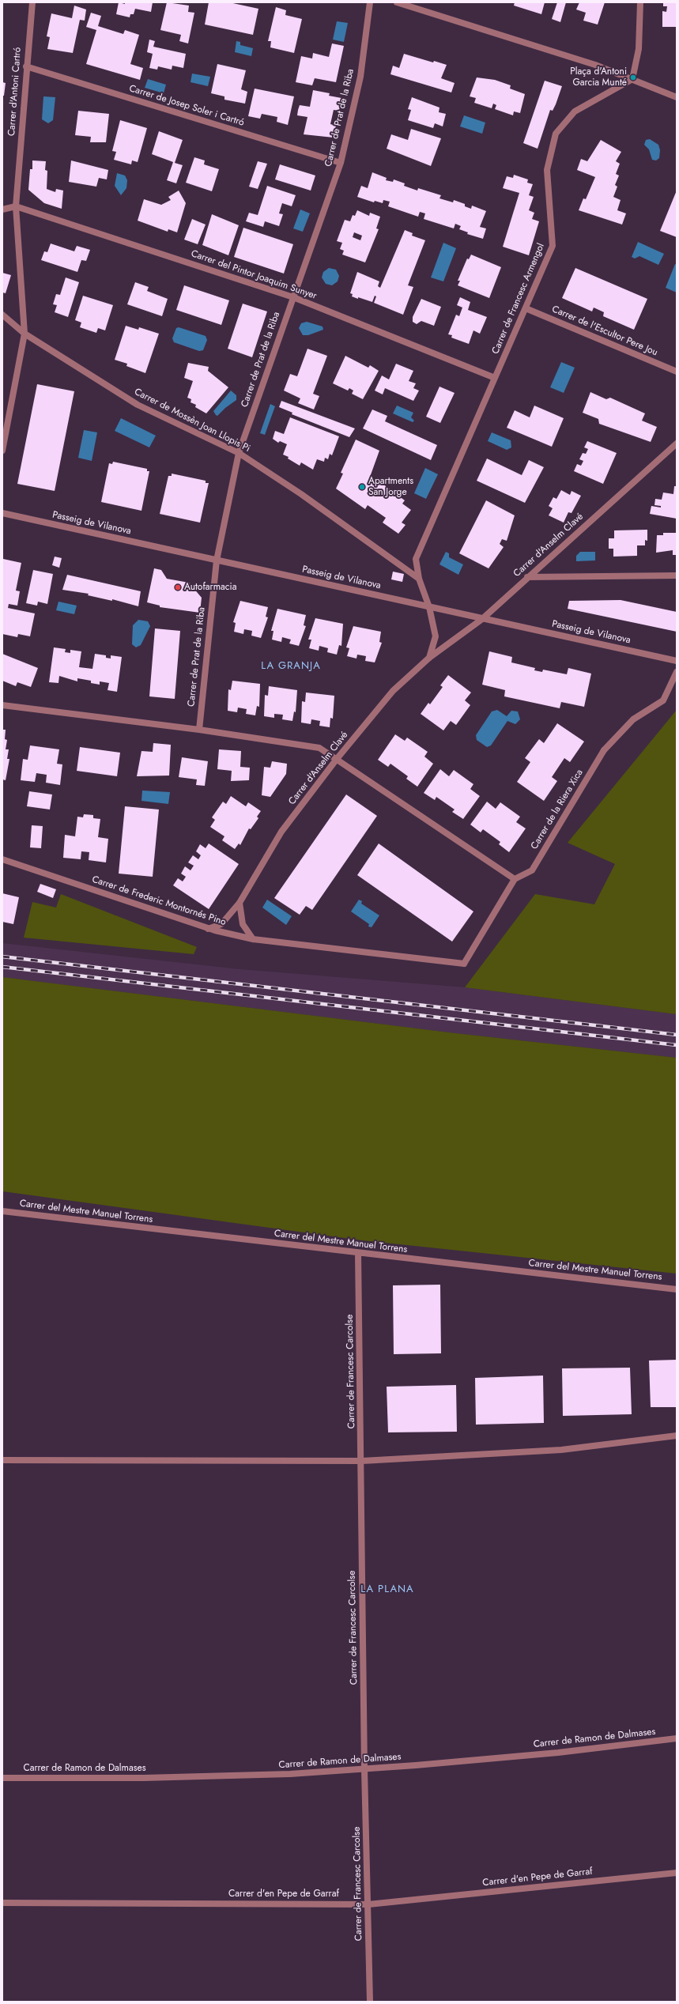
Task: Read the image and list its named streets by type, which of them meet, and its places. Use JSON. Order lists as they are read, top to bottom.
{
  "streets": {
    "street": [
      "Carrer d'Antoni Cartró",
      "Carrer de Josep Soler i Cartró",
      "Carrer de Prat de la Riba",
      "Carrer del Pintor Joaquim Sunyer",
      "Carrer de Francesc Armengol",
      "Carrer de l'Escultor Pere Jou",
      "Carrer de Mossèn Joan Llopis Pi",
      "Passeig de Vilanova",
      "Carrer d'Anselm Clavé",
      "Carrer de la Riera Xica",
      "Carrer de Frederic Montornés Pino",
      "Carrer del Mestre Manuel Torrens",
      "Carrer de Francesc Carcolse",
      "Carrer de Ramon de Dalmases",
      "Carrer d'en Pepe de Garraf"
    ]
  },
  "crossings": [
    ["Carrer d'Antoni Cartró", "Carrer de Josep Soler i Cartró"],
    ["Carrer d'Antoni Cartró", "Carrer del Pintor Joaquim Sunyer"],
    ["Carrer d'Antoni Cartró", "Carrer de Mossèn Joan Llopis Pi"],
    ["Carrer de Josep Soler i Cartró", "Carrer de Prat de la Riba"],
    ["Carrer de Prat de la Riba", "Carrer del Pintor Joaquim Sunyer"],
    ["Carrer de Prat de la Riba", "Carrer de Mossèn Joan Llopis Pi"],
    ["Carrer de Prat de la Riba", "Passeig de Vilanova"],
    ["Carrer del Pintor Joaquim Sunyer", "Carrer de Francesc Armengol"],
    ["Carrer de Francesc Armengol", "Carrer de l'Escultor Pere Jou"],
    ["Carrer de Francesc Armengol", "Carrer de Mossèn Joan Llopis Pi"],
    ["Carrer de Francesc Armengol", "Passeig de Vilanova"],
    ["Passeig de Vilanova", "Carrer d'Anselm Clavé"],
    ["Carrer d'Anselm Clavé", "Carrer de Frederic Montornés Pino"],
    ["Carrer de la Riera Xica", "Carrer de Frederic Montornés Pino"],
    ["Carrer del Mestre Manuel Torrens", "Carrer de Francesc Carcolse"],
    ["Carrer de Francesc Carcolse", "Carrer de Ramon de Dalmases"],
    ["Carrer de Francesc Carcolse", "Carrer d'en Pepe de Garraf"]
  ],
  "districts": ["LA GRANJA", "LA PLANA"],
  "places": ["Plaça d'Antoni Garcia Munté", "Apartments San Jorge", "Autofarmacia"]
}
